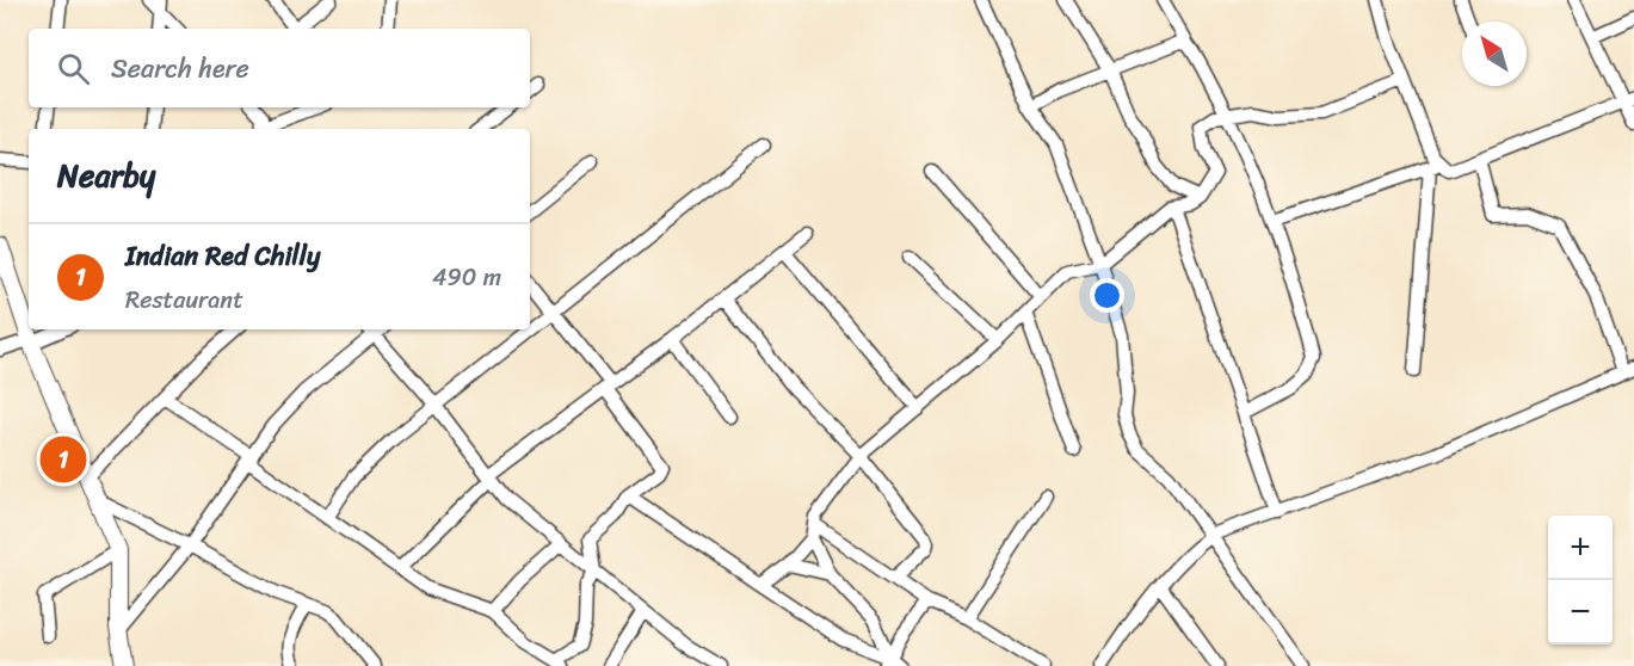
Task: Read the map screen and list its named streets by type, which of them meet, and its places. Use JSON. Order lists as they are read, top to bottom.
{
  "north": "top left",
  "page": {
    "search": "Search here",
    "heading": "Nearby",
    "list": [
      {
        "mark": "1",
        "name": "Indian Red Chilly",
        "note": "Restaurant",
        "value": "490 m"
      }
    ],
    "pins": "1",
    "map_buttons": ["+", "−"]
  }
}
